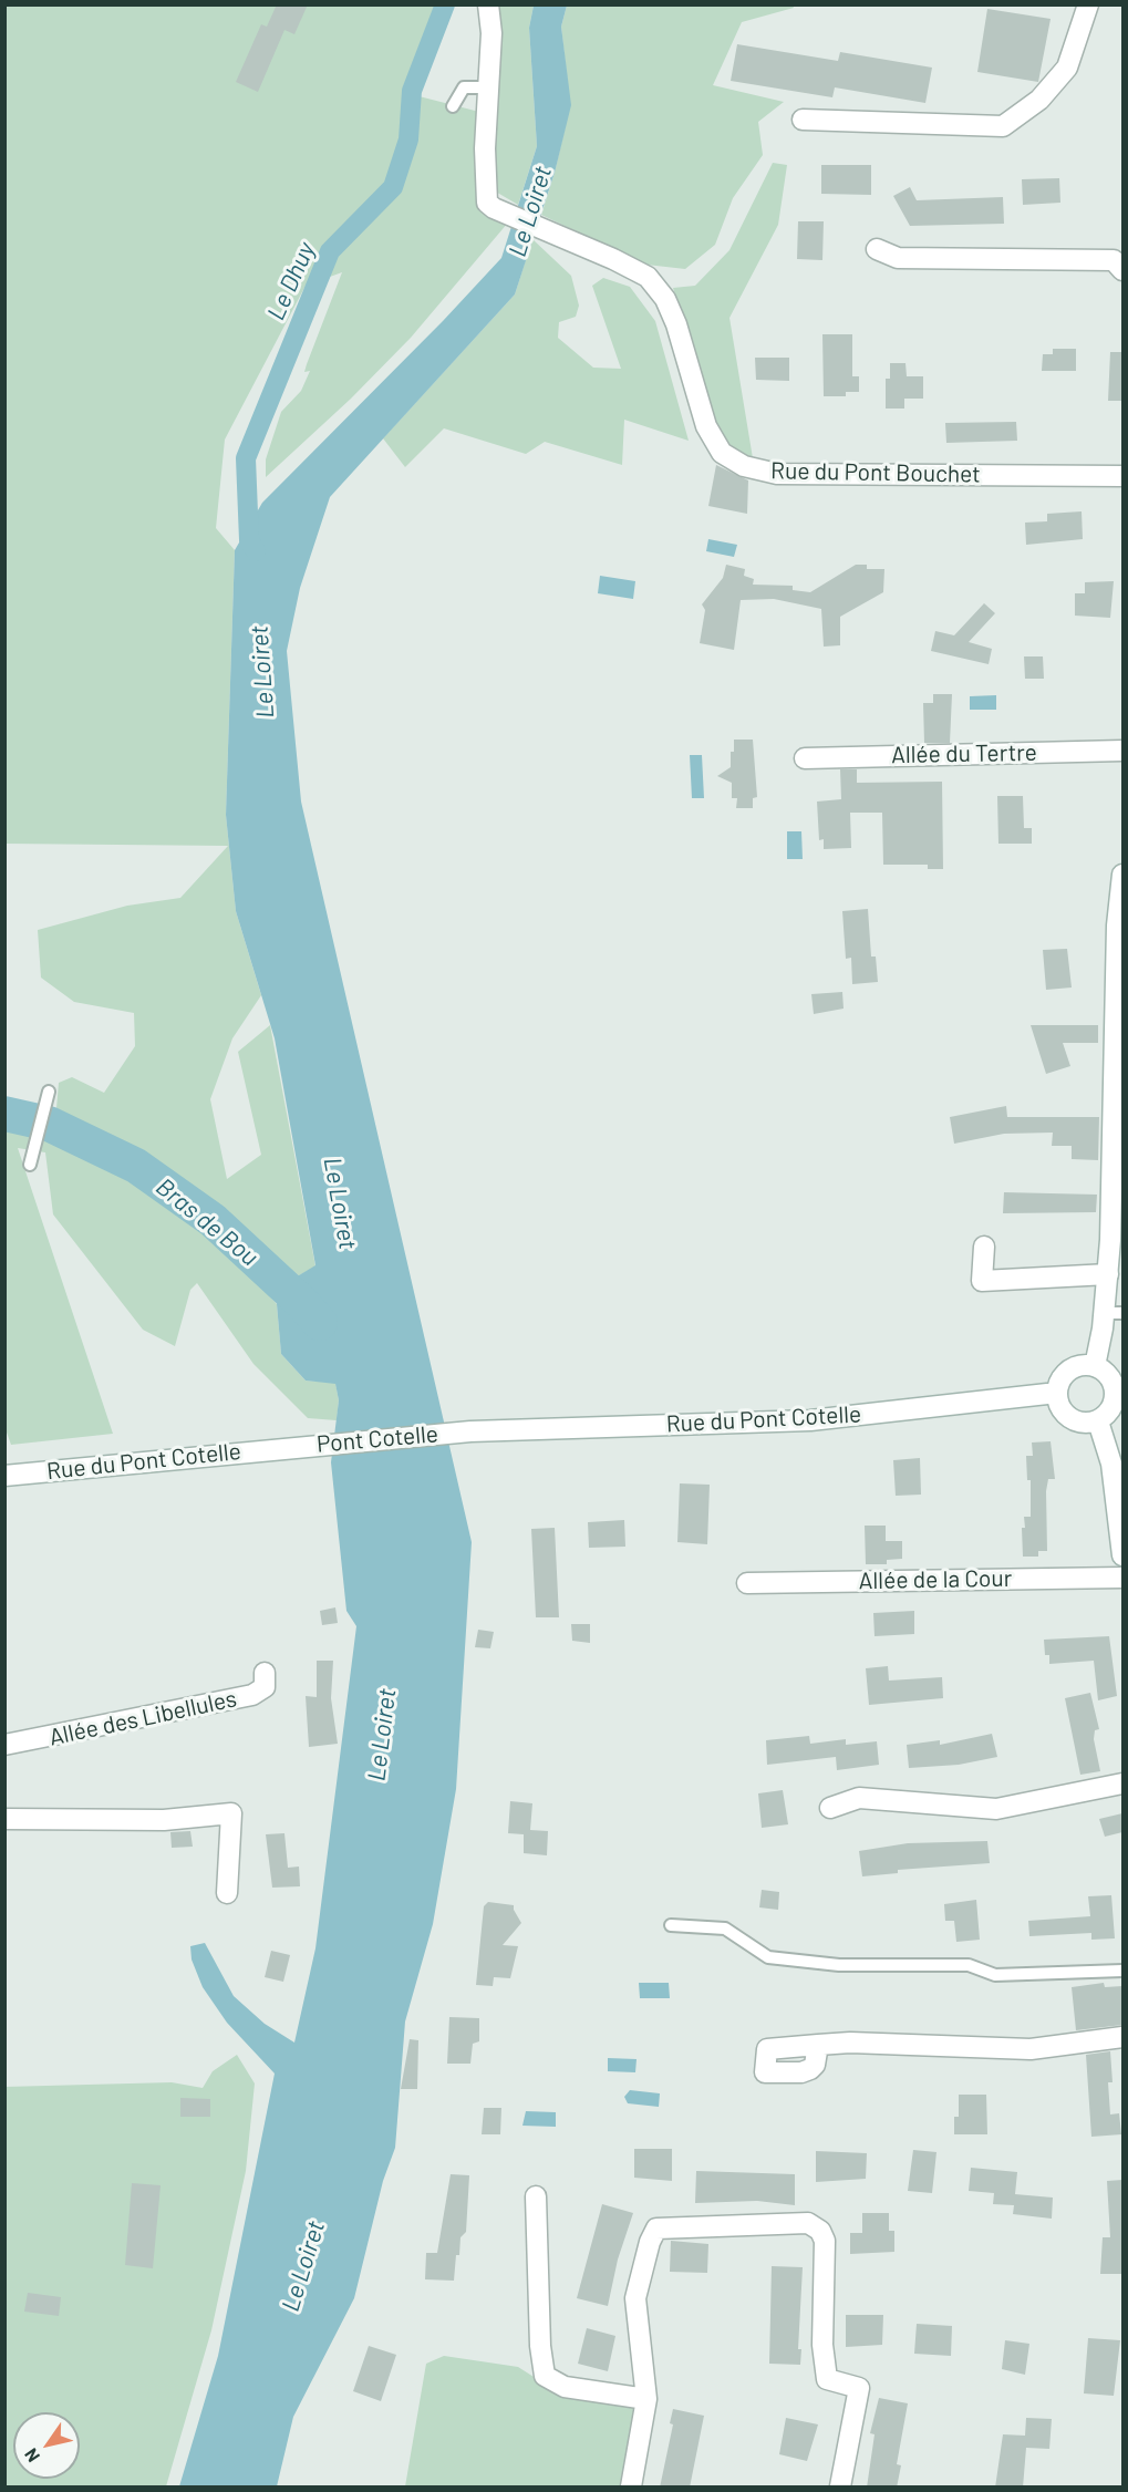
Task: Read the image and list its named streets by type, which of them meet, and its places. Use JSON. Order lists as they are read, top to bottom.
{
  "streets": {
    "street": [
      "Rue du Pont Bouchet",
      "Allée du Tertre",
      "Rue du Pont Cotelle",
      "Pont Cotelle",
      "Allée de la Cour",
      "Allée des Libellules"
    ]
  },
  "crossings": [
    ["Rue du Pont Cotelle", "Pont Cotelle"]
  ],
  "water": ["Le Loiret", "Le Dhuy", "Bras de Bou"],
  "north": "bottom left"
}
